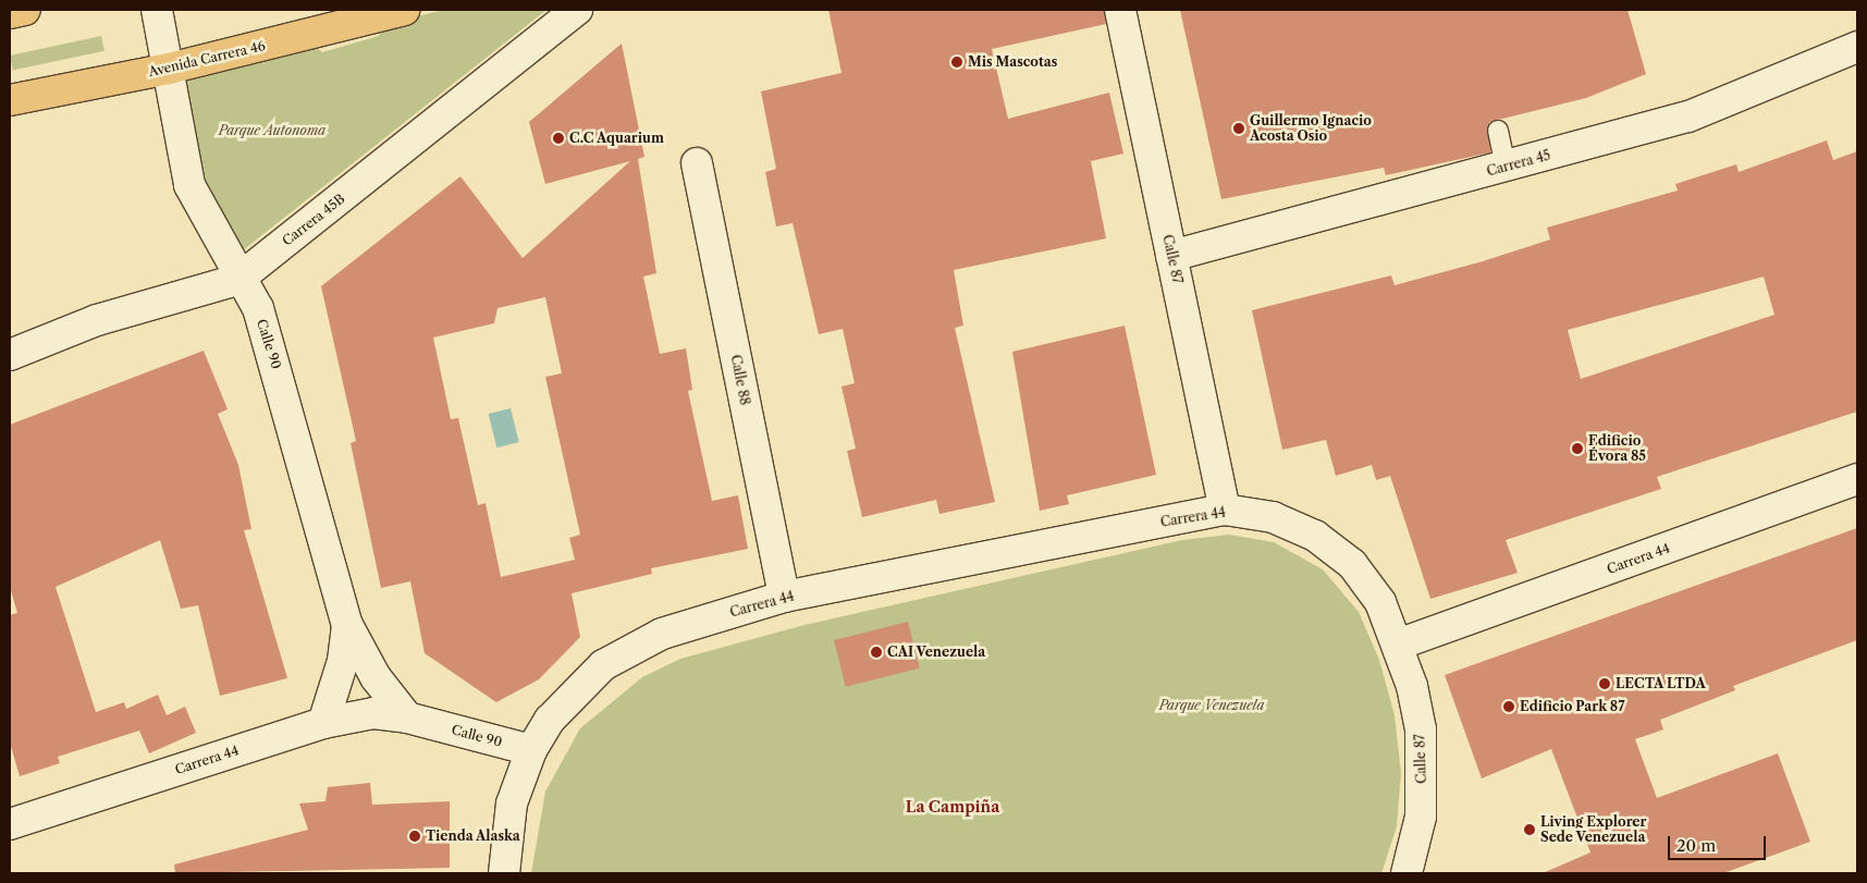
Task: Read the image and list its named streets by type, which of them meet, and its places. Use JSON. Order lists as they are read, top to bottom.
{
  "streets": {
    "main road": ["Avenida Carrera 46"],
    "street": [
      "Carrera 45",
      "Carrera 45B",
      "Calle 87",
      "Calle 90",
      "Calle 88",
      "Carrera 44"
    ]
  },
  "crossings": [
    ["Avenida Carrera 46", "Calle 90"],
    ["Carrera 45", "Calle 87"],
    ["Carrera 45B", "Calle 90"],
    ["Calle 87", "Carrera 44"],
    ["Calle 90", "Carrera 44"],
    ["Calle 88", "Carrera 44"]
  ],
  "districts": ["La Campiña"],
  "parks": ["Parque Autonoma", "Parque Venezuela"],
  "places": [
    "Mis Mascotas",
    "Guillermo Ignacio Acosta Osio",
    "C.C Aquarium",
    "Edificio Évora 85",
    "CAI Venezuela",
    "LECTA LTDA",
    "Edificio Park 87",
    "Living Explorer Sede Venezuela",
    "Tienda Alaska"
  ],
  "scale_bar": "20 m"
}
